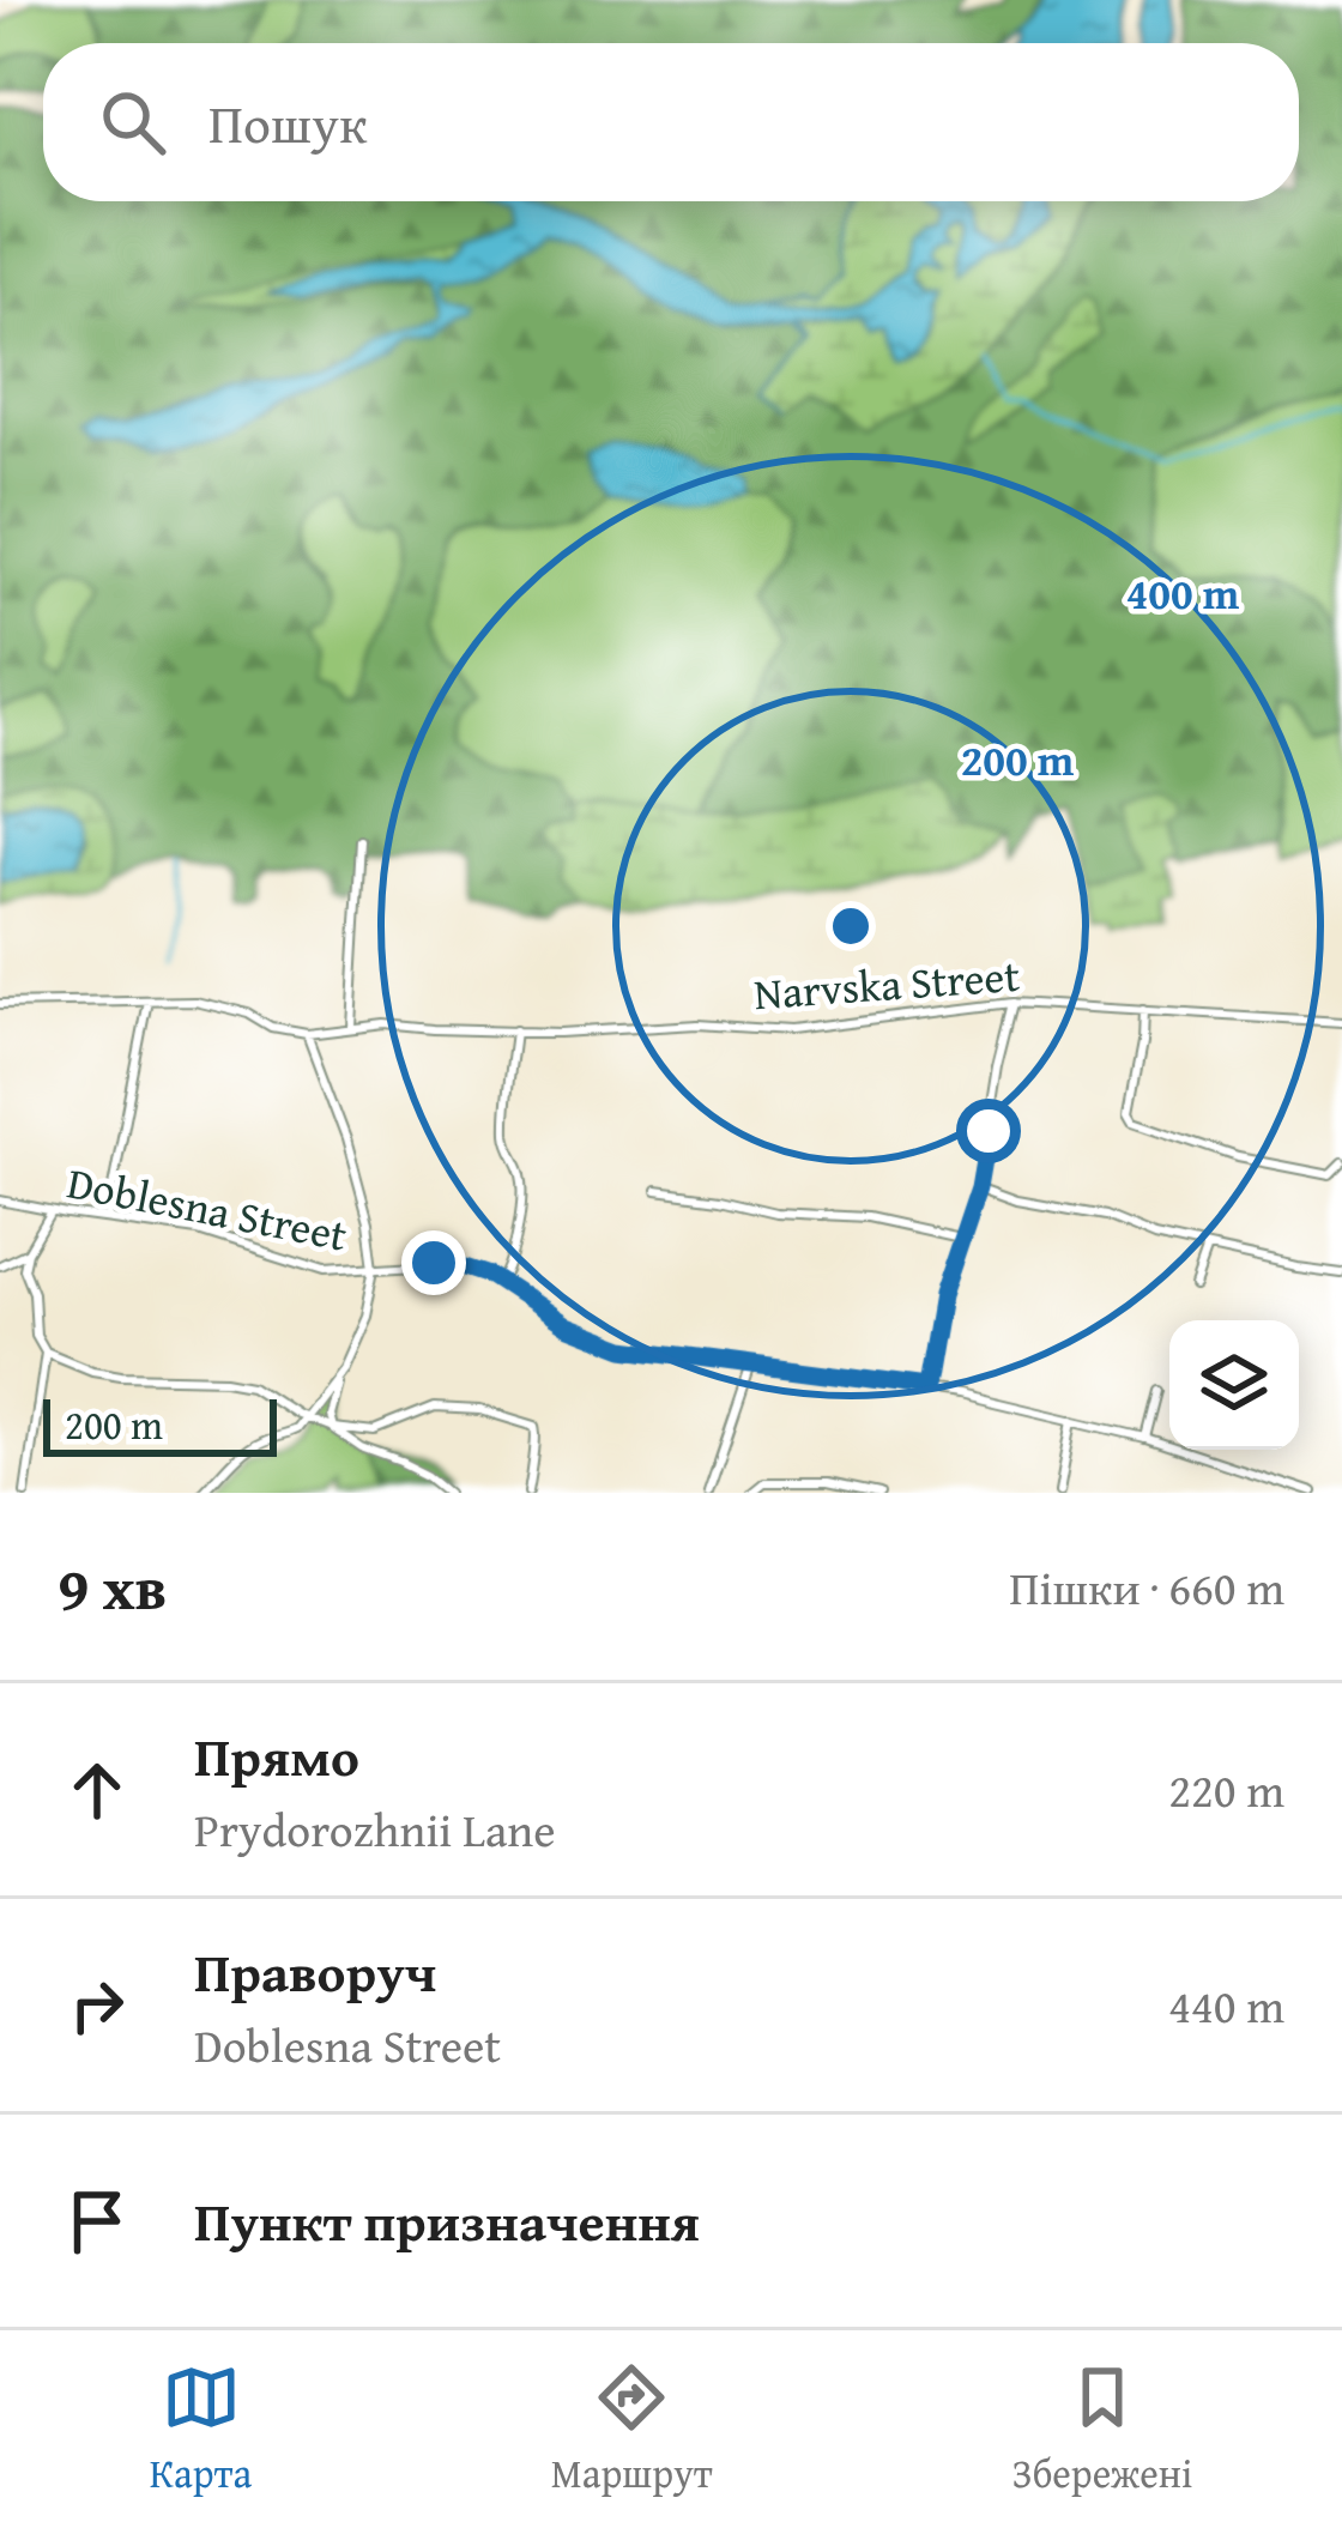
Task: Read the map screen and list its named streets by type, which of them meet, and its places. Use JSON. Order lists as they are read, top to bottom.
{
  "streets": {
    "street": ["Narvska Street", "Doblesna Street"]
  },
  "scale_bar": "200 m",
  "page": {
    "search": "Пошук",
    "scale": "200 m",
    "heading": ["9 хв", "Пішки · 660 m"],
    "list": [
      ["Прямо", "Prydorozhnii Lane", "220 m"],
      ["Праворуч", "Doblesna Street", "440 m"],
      "Пункт призначення"
    ],
    "nav": ["Карта", "Маршрут", "Збережені"]
  },
  "rings": ["400 m", "200 m"]
}
